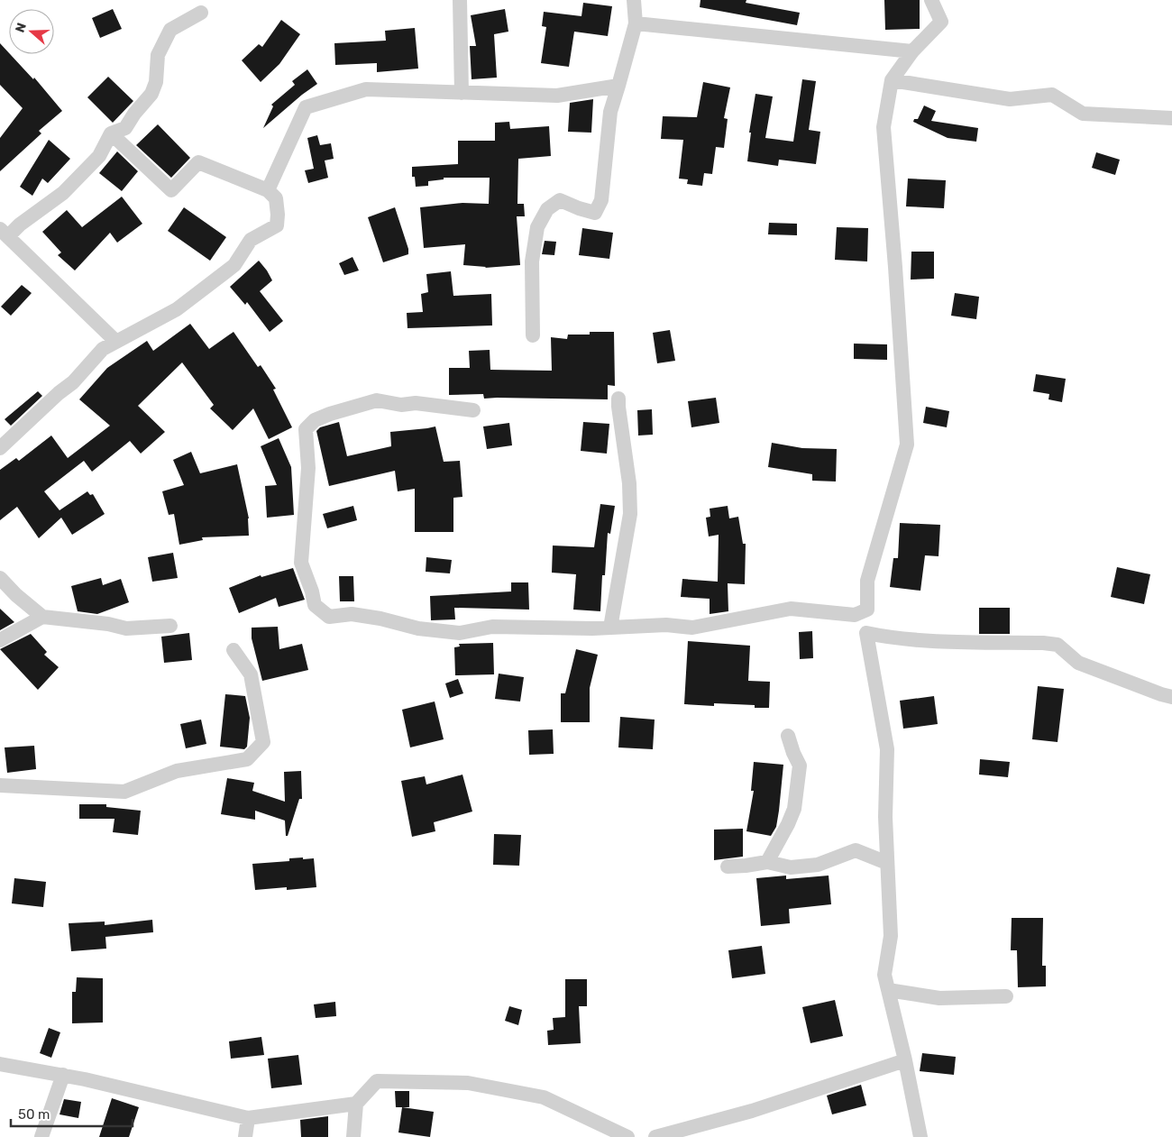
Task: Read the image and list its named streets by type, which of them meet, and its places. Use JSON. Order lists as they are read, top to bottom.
{
  "scale_bar": "50 m",
  "north": "left"
}
